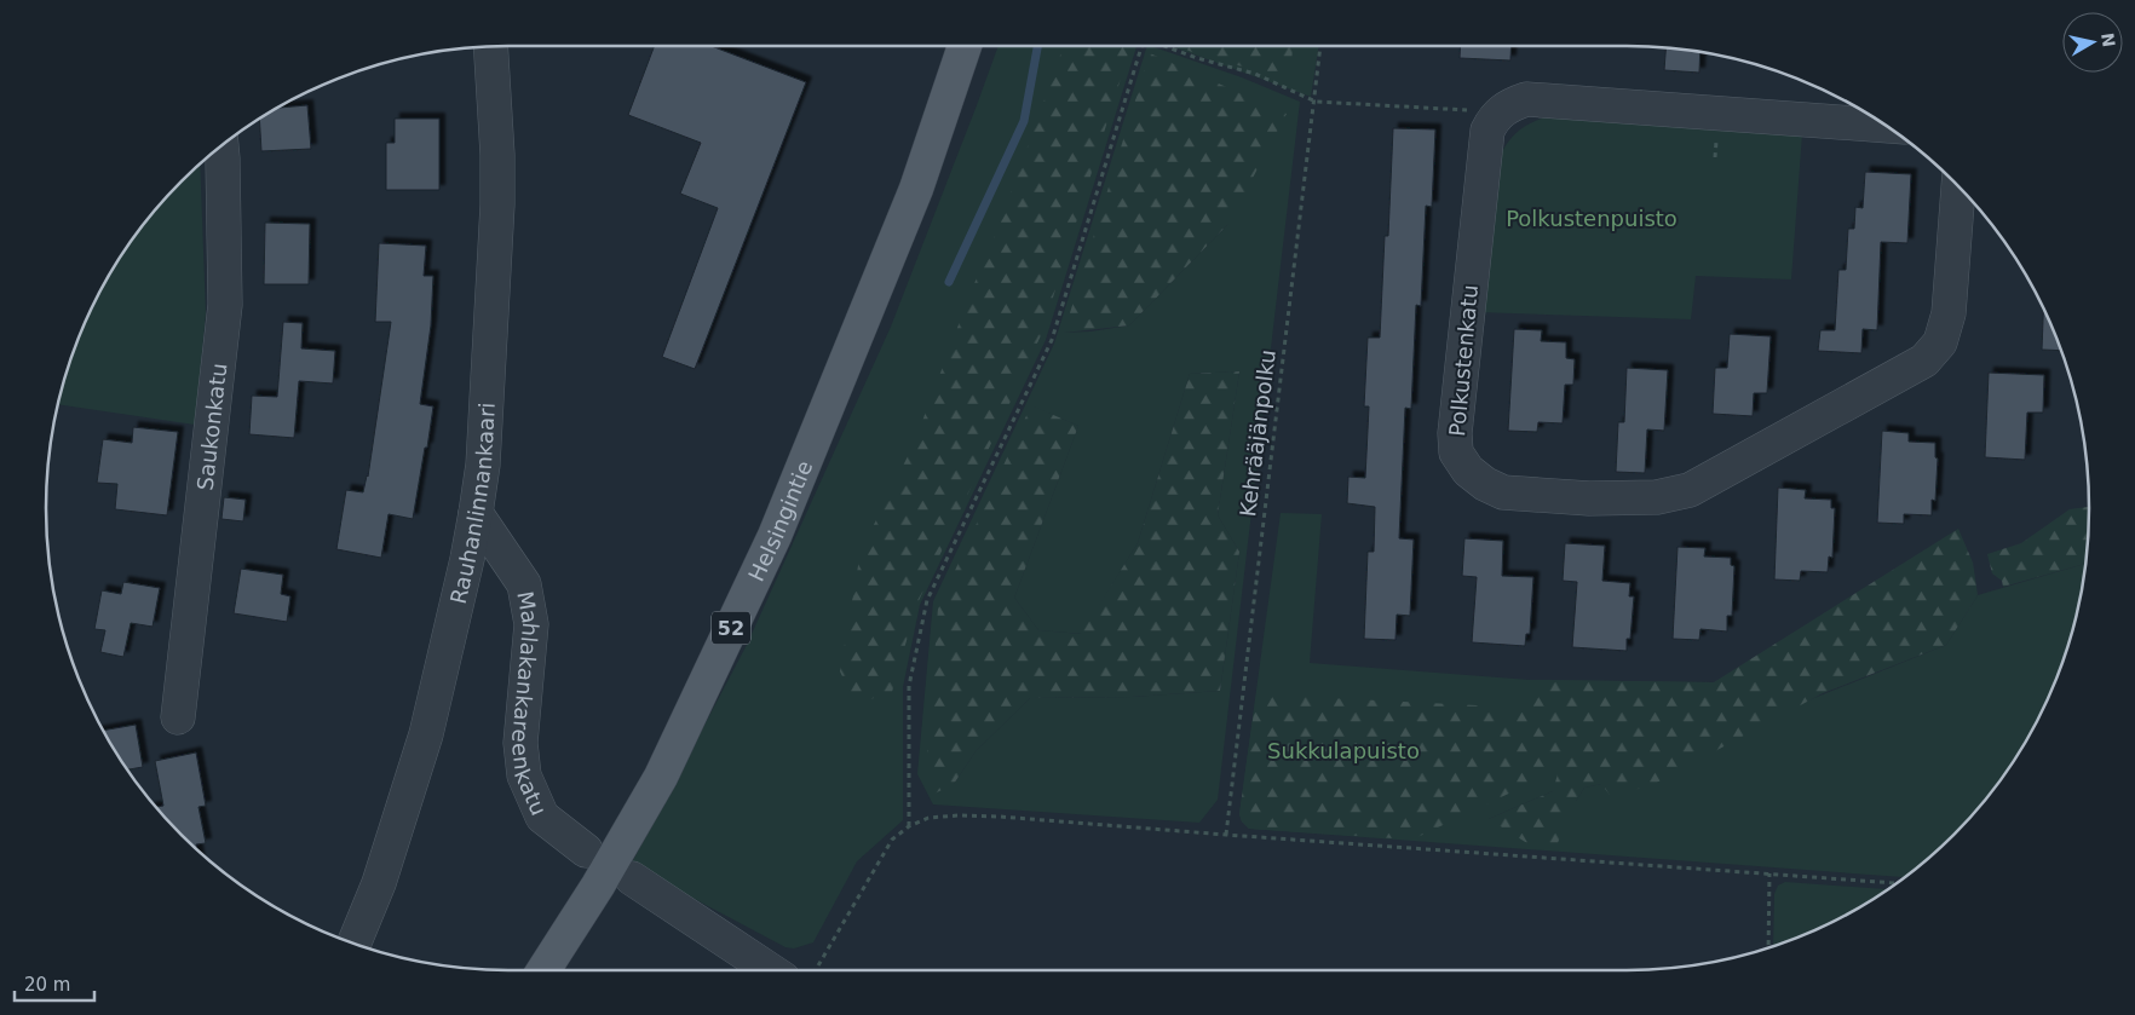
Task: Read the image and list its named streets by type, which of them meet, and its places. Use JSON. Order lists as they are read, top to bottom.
{
  "streets": {
    "main road": ["Helsingintie", "52"],
    "street": [
      "Polkustenkatu",
      "Saukonkatu",
      "Rauhanlinnankaari",
      "Mahlakankareenkatu"
    ],
    "path": ["Kehrääjänpolku"]
  },
  "crossings": [
    ["Rauhanlinnankaari", "Mahlakankareenkatu"]
  ],
  "parks": ["Polkustenpuisto", "Sukkulapuisto"],
  "scale_bar": "20 m",
  "north": "right"
}
